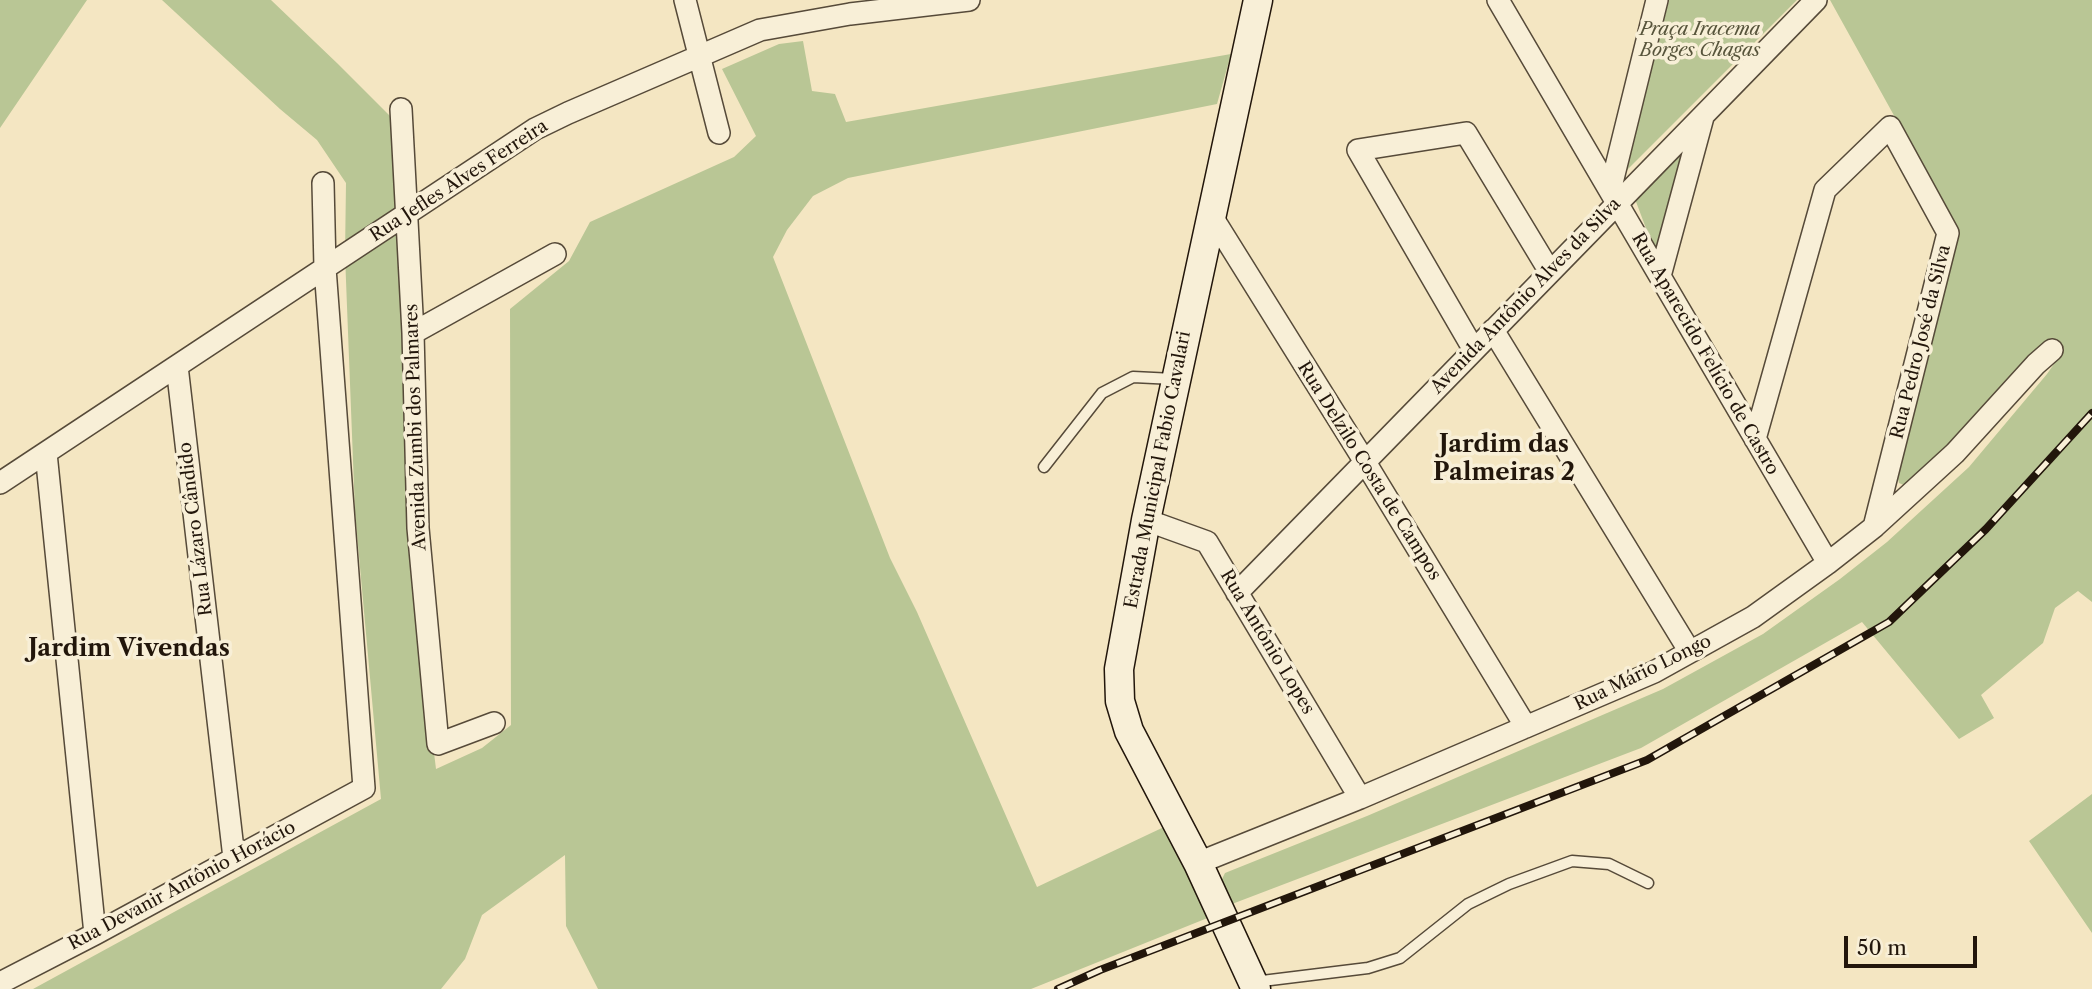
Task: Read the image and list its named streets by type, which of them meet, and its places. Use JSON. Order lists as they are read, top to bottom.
{
  "streets": {
    "street": [
      "Rua Jefles Alves Ferreira",
      "Avenida Antônio Alves da Silva",
      "Rua Pedro José da Silva",
      "Rua Aparecido Felício de Castro",
      "Avenida Zumbi dos Palmares",
      "Estrada Municipal Fabio Cavalari",
      "Rua Delzilo Costa de Campos",
      "Rua Lázaro Cândido",
      "Rua Antônio Lopes",
      "Rua Mário Longo",
      "Rua Devanir Antônio Horácio"
    ]
  },
  "crossings": [
    ["Rua Jefles Alves Ferreira", "Avenida Zumbi dos Palmares"],
    ["Rua Jefles Alves Ferreira", "Rua Lázaro Cândido"],
    ["Rua Jefles Alves Ferreira", "Rua Devanir Antônio Horácio"],
    ["Avenida Antônio Alves da Silva", "Rua Aparecido Felício de Castro"],
    ["Avenida Antônio Alves da Silva", "Rua Delzilo Costa de Campos"],
    ["Avenida Antônio Alves da Silva", "Rua Antônio Lopes"],
    ["Rua Pedro José da Silva", "Rua Aparecido Felício de Castro"],
    ["Rua Pedro José da Silva", "Rua Mário Longo"],
    ["Rua Aparecido Felício de Castro", "Rua Mário Longo"],
    ["Estrada Municipal Fabio Cavalari", "Rua Delzilo Costa de Campos"],
    ["Estrada Municipal Fabio Cavalari", "Rua Antônio Lopes"],
    ["Estrada Municipal Fabio Cavalari", "Rua Mário Longo"],
    ["Rua Delzilo Costa de Campos", "Rua Mário Longo"],
    ["Rua Lázaro Cândido", "Rua Devanir Antônio Horácio"],
    ["Rua Antônio Lopes", "Rua Mário Longo"]
  ],
  "districts": ["Jardim das Palmeiras 2", "Jardim Vivendas"],
  "parks": ["Praça Iracema Borges Chagas"],
  "scale_bar": "50 m"
}
